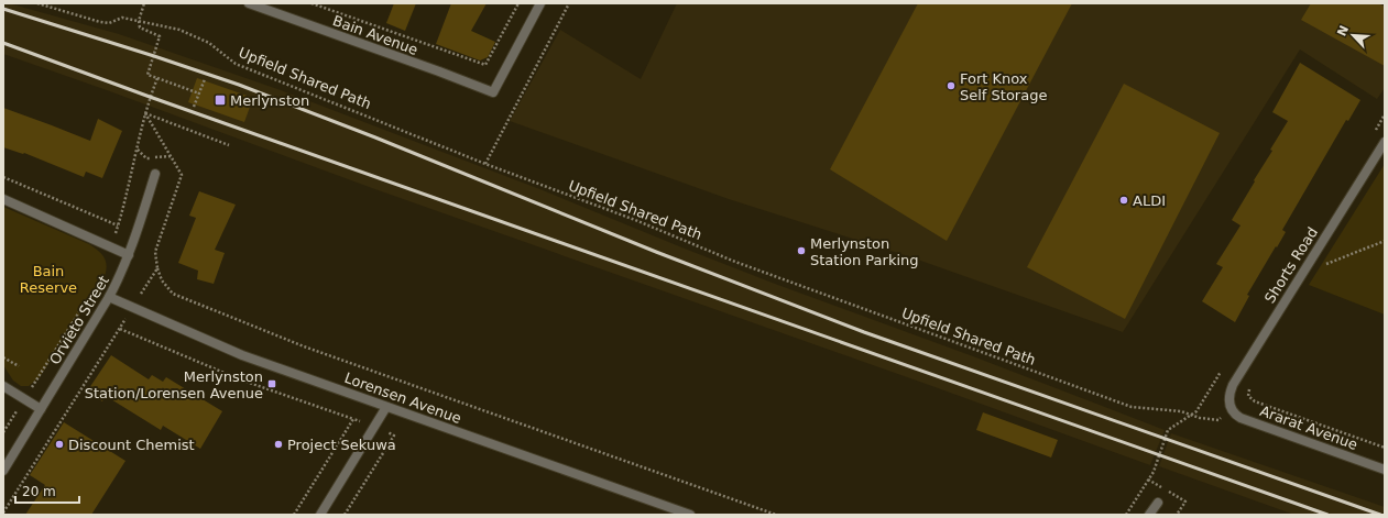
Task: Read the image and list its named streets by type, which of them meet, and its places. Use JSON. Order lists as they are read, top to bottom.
{
  "streets": {
    "street": [
      "Bain Avenue",
      "Shorts Road",
      "Orvieto Street",
      "Lorensen Avenue",
      "Ararat Avenue"
    ],
    "path": ["Upfield Shared Path"]
  },
  "crossings": [
    ["Upfield Shared Path", "Shorts Road"],
    ["Upfield Shared Path", "Ararat Avenue"],
    ["Shorts Road", "Ararat Avenue"],
    ["Orvieto Street", "Lorensen Avenue"]
  ],
  "parks": ["Bain Reserve"],
  "places": {
    "other": [
      "Fort Knox Self Storage",
      "ALDI",
      "Merlynston Station Parking",
      "Discount Chemist",
      "Project Sekuwa"
    ],
    "transit": ["Merlynston", "Merlynston Station/Lorensen Avenue"]
  },
  "scale_bar": "20 m",
  "north": "top left"
}
